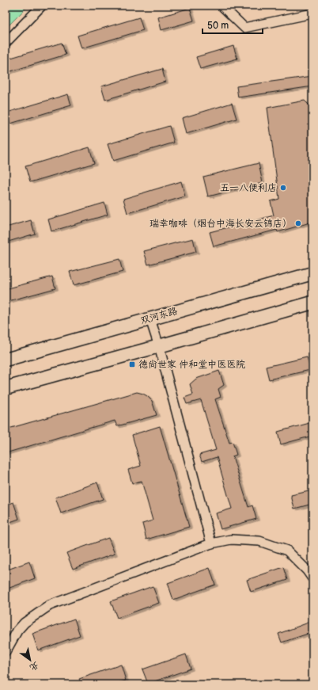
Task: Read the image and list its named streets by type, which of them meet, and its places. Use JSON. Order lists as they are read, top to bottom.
{
  "streets": {
    "street": ["双河东路"]
  },
  "places": {
    "other": ["五一八便利店", "瑞幸咖啡（烟台中海长安云锦店）"],
    "transit": ["德尚世家 仲和堂中医医院"]
  },
  "scale_bar": "50 m",
  "north": "bottom right"
}
